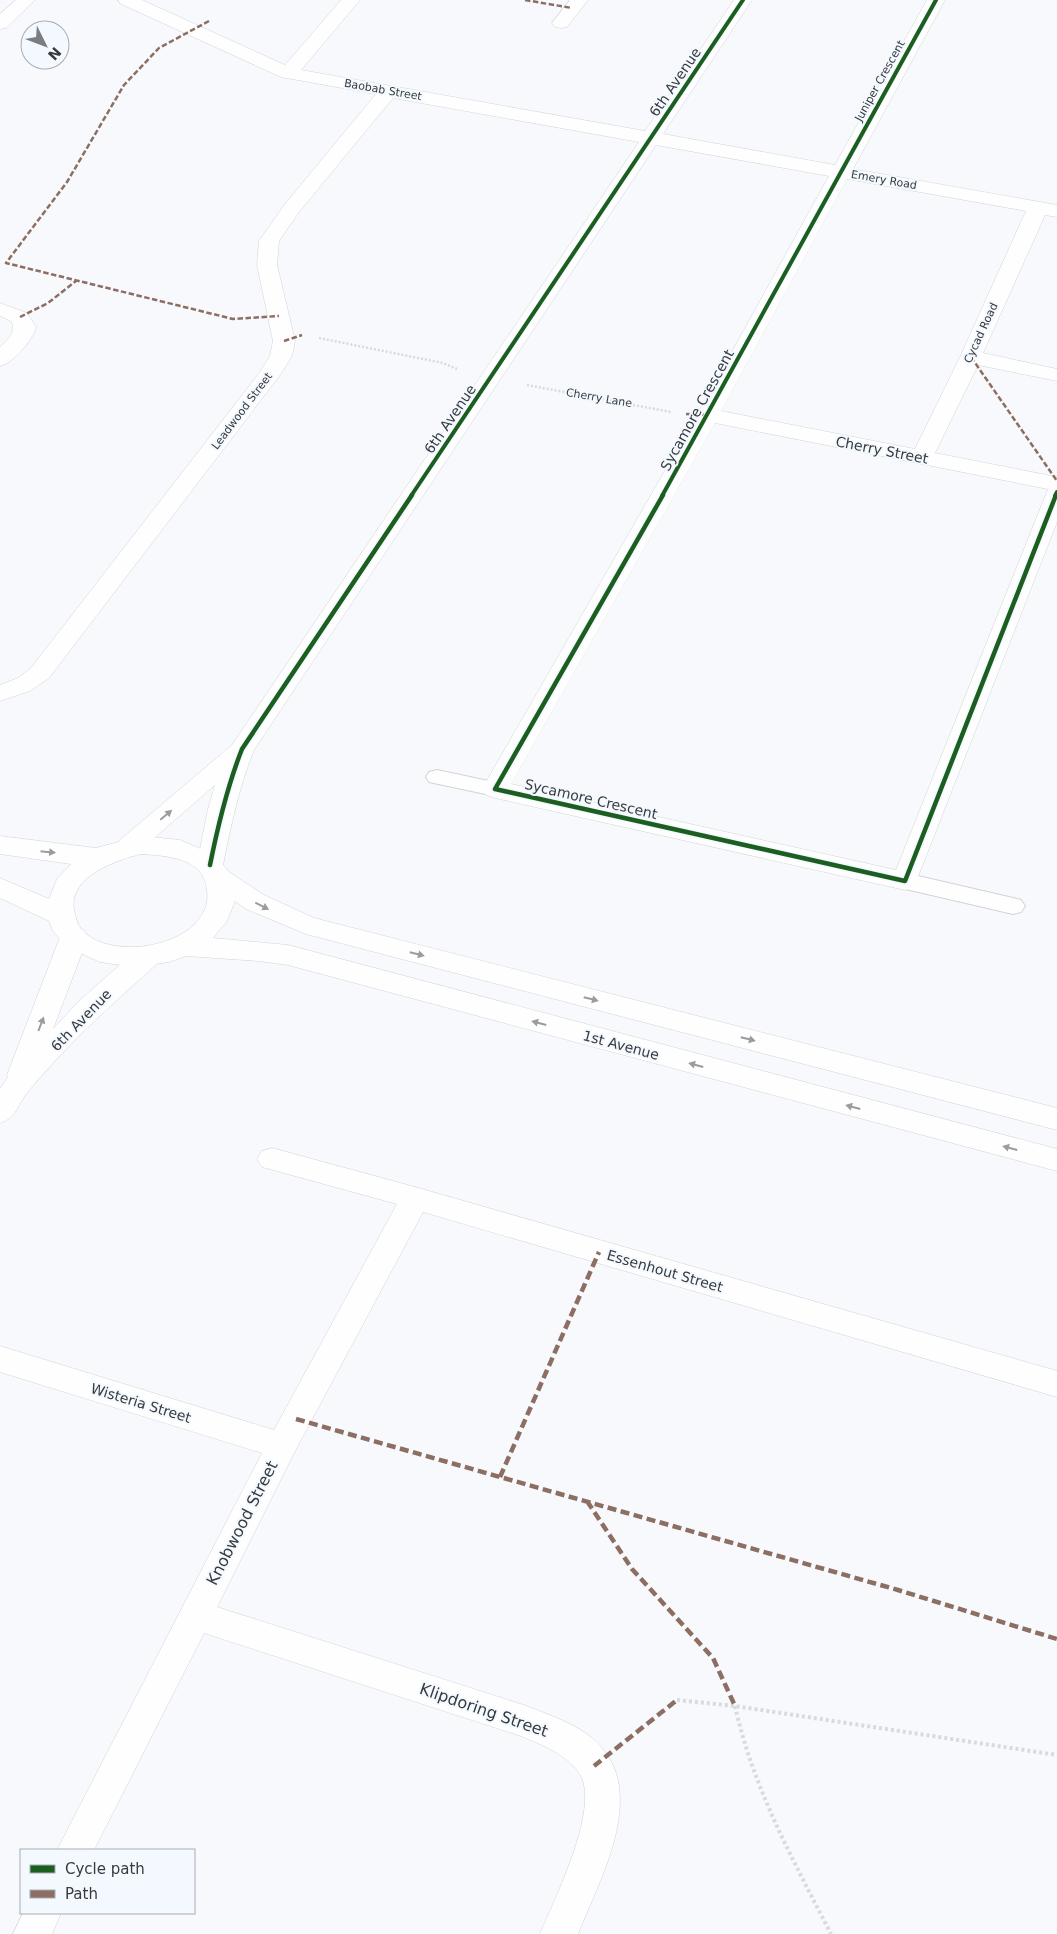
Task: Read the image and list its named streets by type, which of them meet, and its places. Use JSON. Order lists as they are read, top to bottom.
{
  "streets": {
    "street": [
      "Juniper Crescent",
      "6th Avenue",
      "Baobab Street",
      "Emery Road",
      "Cycad Road",
      "Sycamore Crescent",
      "Leadwood Street",
      "Cherry Street",
      "1st Avenue",
      "Essenhout Street",
      "Wisteria Street",
      "Knobwood Street",
      "Klipdoring Street"
    ],
    "path": ["Cherry Lane"]
  },
  "crossings": [
    ["Juniper Crescent", "Emery Road"],
    ["Juniper Crescent", "Sycamore Crescent"],
    ["6th Avenue", "Baobab Street"],
    ["6th Avenue", "Emery Road"],
    ["6th Avenue", "1st Avenue"],
    ["Baobab Street", "Emery Road"],
    ["Baobab Street", "Leadwood Street"],
    ["Emery Road", "Cycad Road"],
    ["Emery Road", "Sycamore Crescent"],
    ["Cycad Road", "Cherry Street"],
    ["Sycamore Crescent", "Cherry Street"],
    ["Essenhout Street", "Knobwood Street"],
    ["Wisteria Street", "Knobwood Street"],
    ["Knobwood Street", "Klipdoring Street"]
  ],
  "legend": ["Cycle path", "Path"],
  "north": "bottom right"
}
